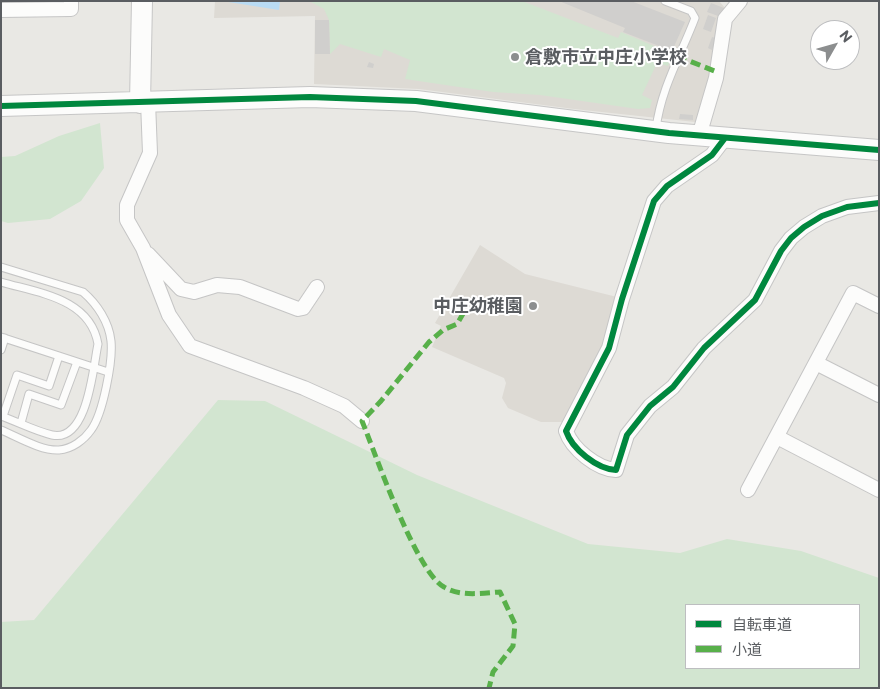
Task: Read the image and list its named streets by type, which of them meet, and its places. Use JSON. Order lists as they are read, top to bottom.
{
  "places": ["倉敷市立中庄小学校", "中庄幼稚園"],
  "legend": ["自転車道", "小道"],
  "north": "top right"
}
